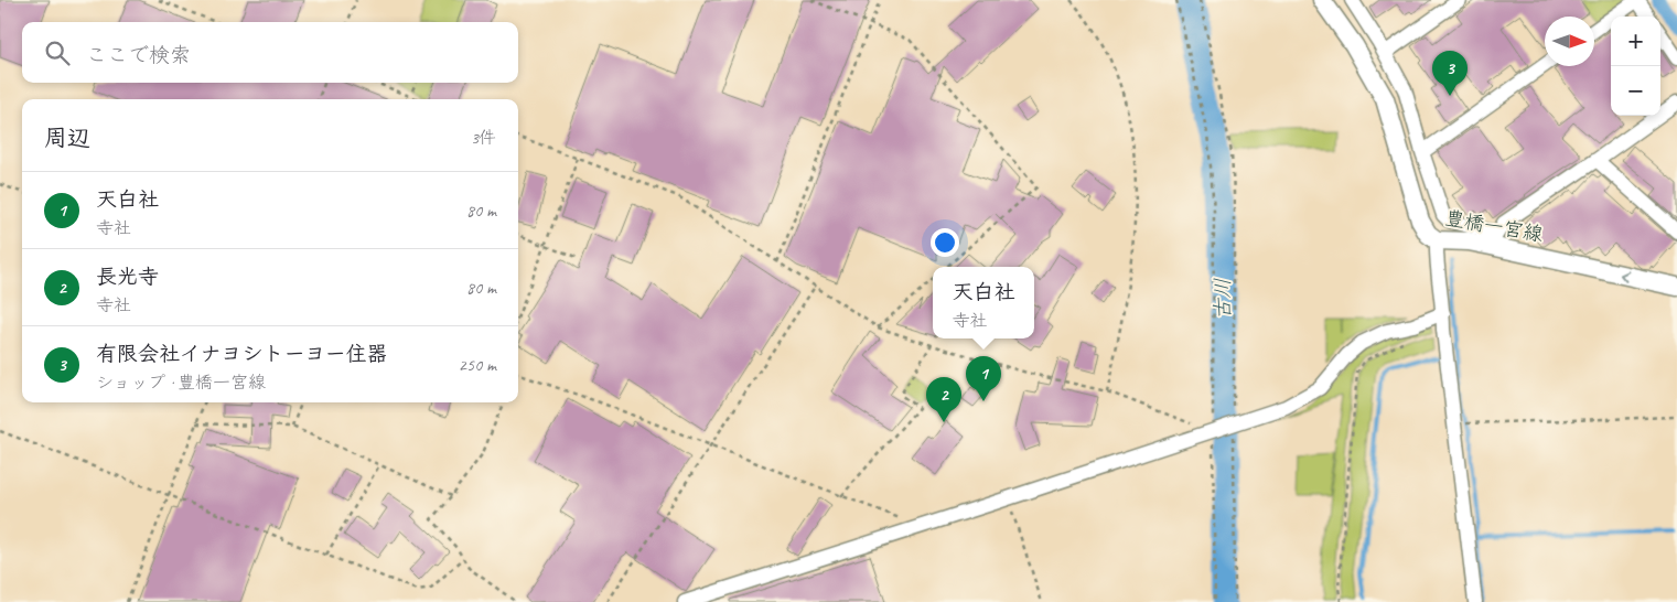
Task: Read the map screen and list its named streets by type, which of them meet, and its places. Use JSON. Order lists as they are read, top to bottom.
{
  "streets": {
    "main road": ["豊橋一宮線"]
  },
  "one_way": ["豊橋一宮線"],
  "water": ["古川"],
  "north": "right",
  "page": {
    "map_buttons": ["+", "−"],
    "search": "ここで検索",
    "pins": ["3", "1", "2"],
    "heading": ["周辺", "3件"],
    "list": [
      {
        "mark": "1",
        "name": "天白社",
        "note": "寺社",
        "value": "80 m"
      },
      {
        "mark": "2",
        "name": "長光寺",
        "note": "寺社",
        "value": "80 m"
      },
      {
        "mark": "3",
        "name": "有限会社イナヨシトーヨー住器",
        "note": "ショップ · 豊橋一宮線",
        "value": "250 m"
      }
    ],
    "popup": ["天白社", "寺社"]
  }
}
